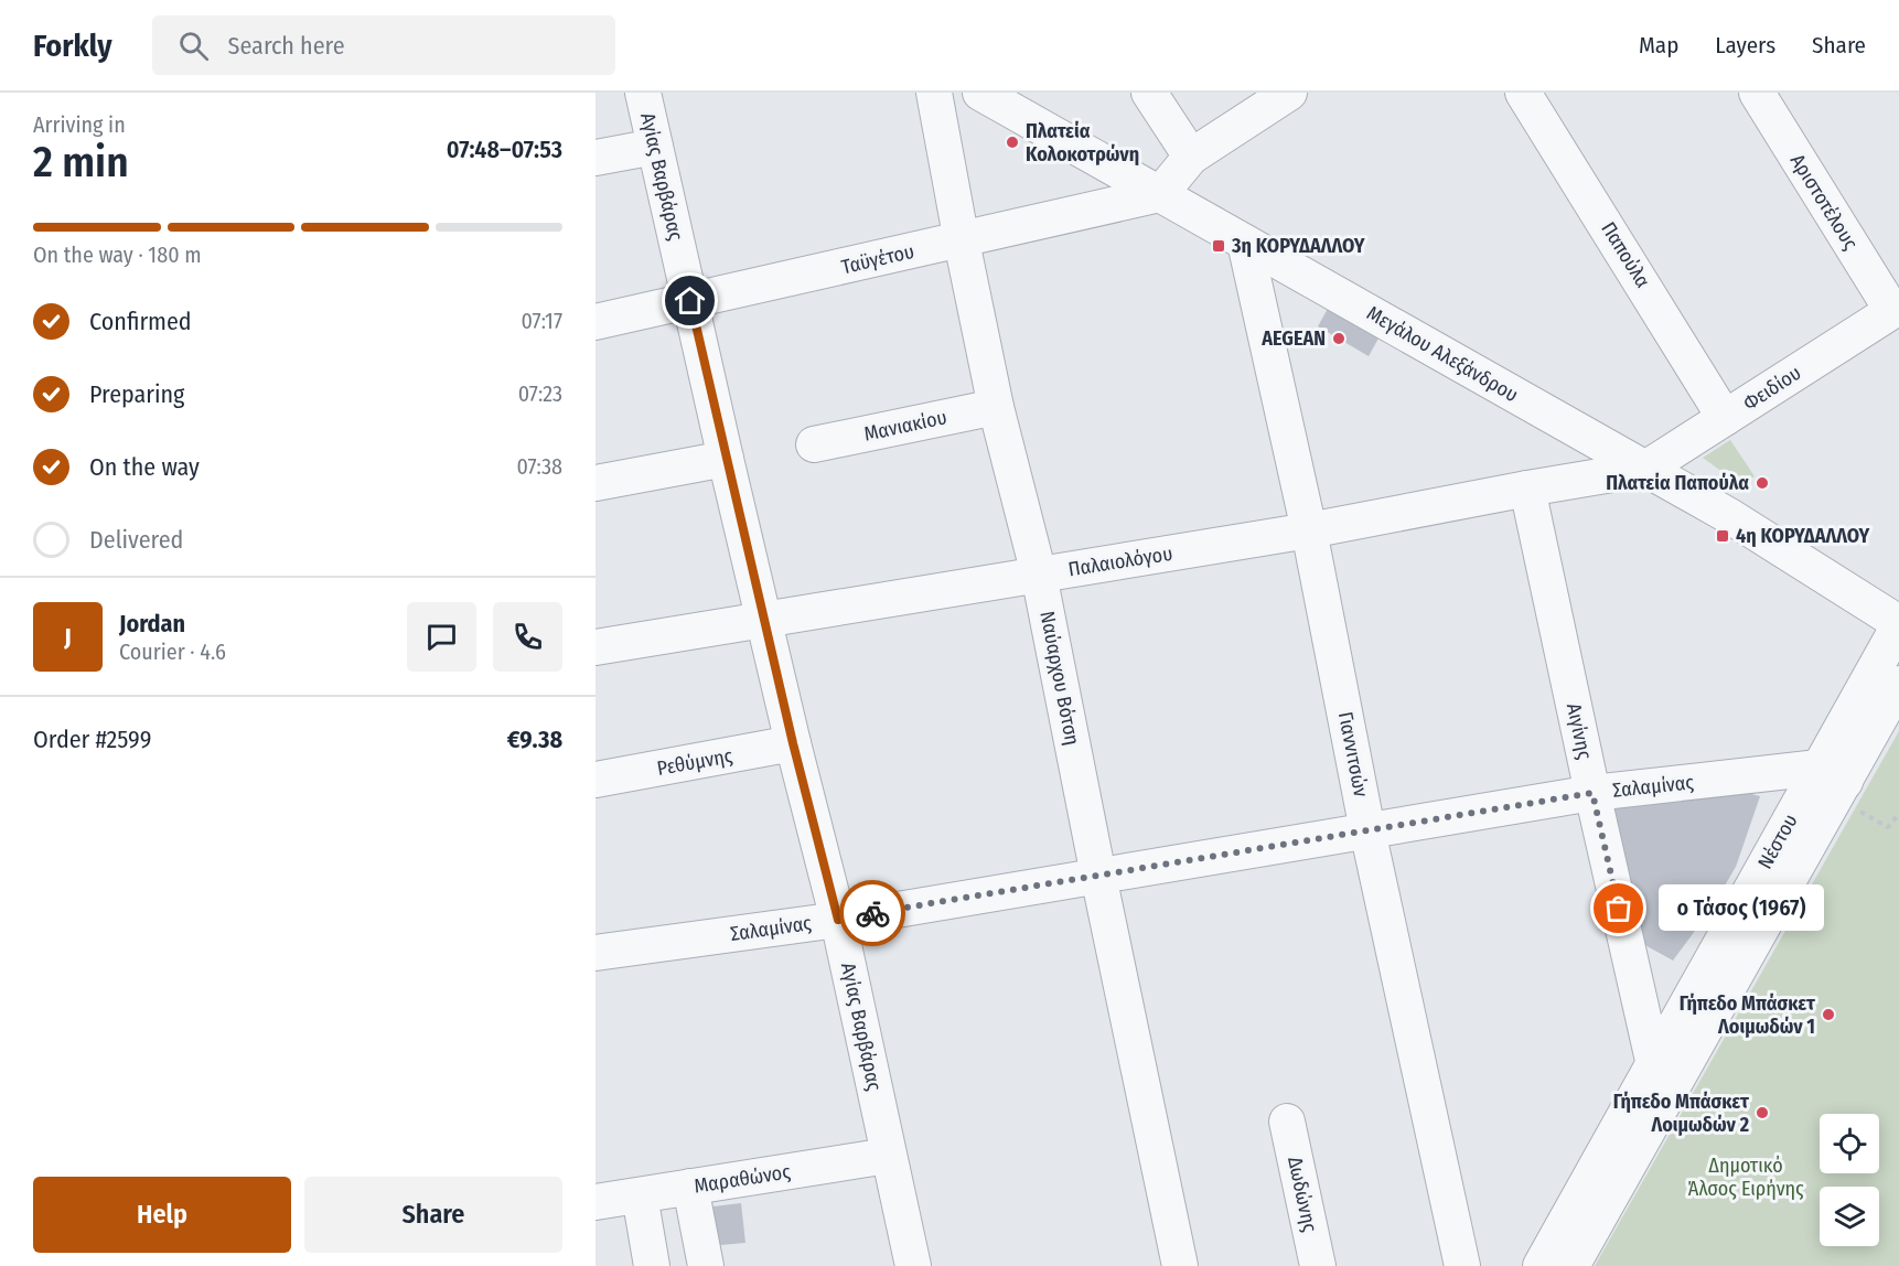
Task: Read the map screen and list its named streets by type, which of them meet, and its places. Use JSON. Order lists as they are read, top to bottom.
{
  "streets": {
    "street": [
      "Αγίας Βαρβάρας",
      "Αριστοτέλους",
      "Παπούλα",
      "Ταϋγέτου",
      "Μεγάλου Αλεξάνδρου",
      "Φειδίου",
      "Μανιακίου",
      "Παλαιολόγου",
      "Ναύαρχου Βότση",
      "Αιγίνης",
      "Γιαννιτσών",
      "Ρεθύμνης",
      "Σαλαμίνας",
      "Νέστου",
      "Μαραθώνος",
      "Δωδώνης"
    ]
  },
  "crossings": [
    ["Αγίας Βαρβάρας", "Ταϋγέτου"],
    ["Αγίας Βαρβάρας", "Παλαιολόγου"],
    ["Αγίας Βαρβάρας", "Ρεθύμνης"],
    ["Αγίας Βαρβάρας", "Σαλαμίνας"],
    ["Αγίας Βαρβάρας", "Μαραθώνος"],
    ["Αριστοτέλους", "Φειδίου"],
    ["Παπούλα", "Φειδίου"],
    ["Ταϋγέτου", "Μεγάλου Αλεξάνδρου"],
    ["Ταϋγέτου", "Ναύαρχου Βότση"],
    ["Μεγάλου Αλεξάνδρου", "Φειδίου"],
    ["Μεγάλου Αλεξάνδρου", "Παλαιολόγου"],
    ["Μεγάλου Αλεξάνδρου", "Γιαννιτσών"],
    ["Μεγάλου Αλεξάνδρου", "Νέστου"],
    ["Φειδίου", "Παλαιολόγου"],
    ["Μανιακίου", "Ναύαρχου Βότση"],
    ["Παλαιολόγου", "Ναύαρχου Βότση"],
    ["Παλαιολόγου", "Αιγίνης"],
    ["Παλαιολόγου", "Γιαννιτσών"],
    ["Ναύαρχου Βότση", "Σαλαμίνας"],
    ["Αιγίνης", "Σαλαμίνας"],
    ["Αιγίνης", "Νέστου"],
    ["Γιαννιτσών", "Σαλαμίνας"],
    ["Σαλαμίνας", "Νέστου"]
  ],
  "parks": ["Δημοτικό Άλσος Ειρήνης"],
  "places": {
    "other": [
      "Πλατεία Κολοκοτρώνη",
      "AEGEAN",
      "Πλατεία Παπούλα",
      "ο Τάσος (1967)",
      "Γήπεδο Μπάσκετ Λοιμωδών 1",
      "Γήπεδο Μπάσκετ Λοιμωδών 2"
    ],
    "transit": ["3η ΚΟΡΥΔΑΛΛΟΥ", "4η ΚΟΡΥΔΑΛΛΟΥ"]
  },
  "page": {
    "header": "Forkly",
    "search": "Search here",
    "nav": ["Map", "Layers", "Share"],
    "heading": ["2 min", "Arriving in", "07:48–07:53"],
    "panel": [
      "Jordan",
      "Courier · 4.6",
      "Order #2599",
      "€9.38"
    ],
    "bar": "On the way · 180 m",
    "list": [
      ["Confirmed", "07:17"],
      ["Preparing", "07:23"],
      ["On the way", "07:38"],
      "Delivered"
    ],
    "round": "J",
    "bubble": "ο Τάσος (1967)",
    "buttons": ["Help", "Share"]
  }
}
